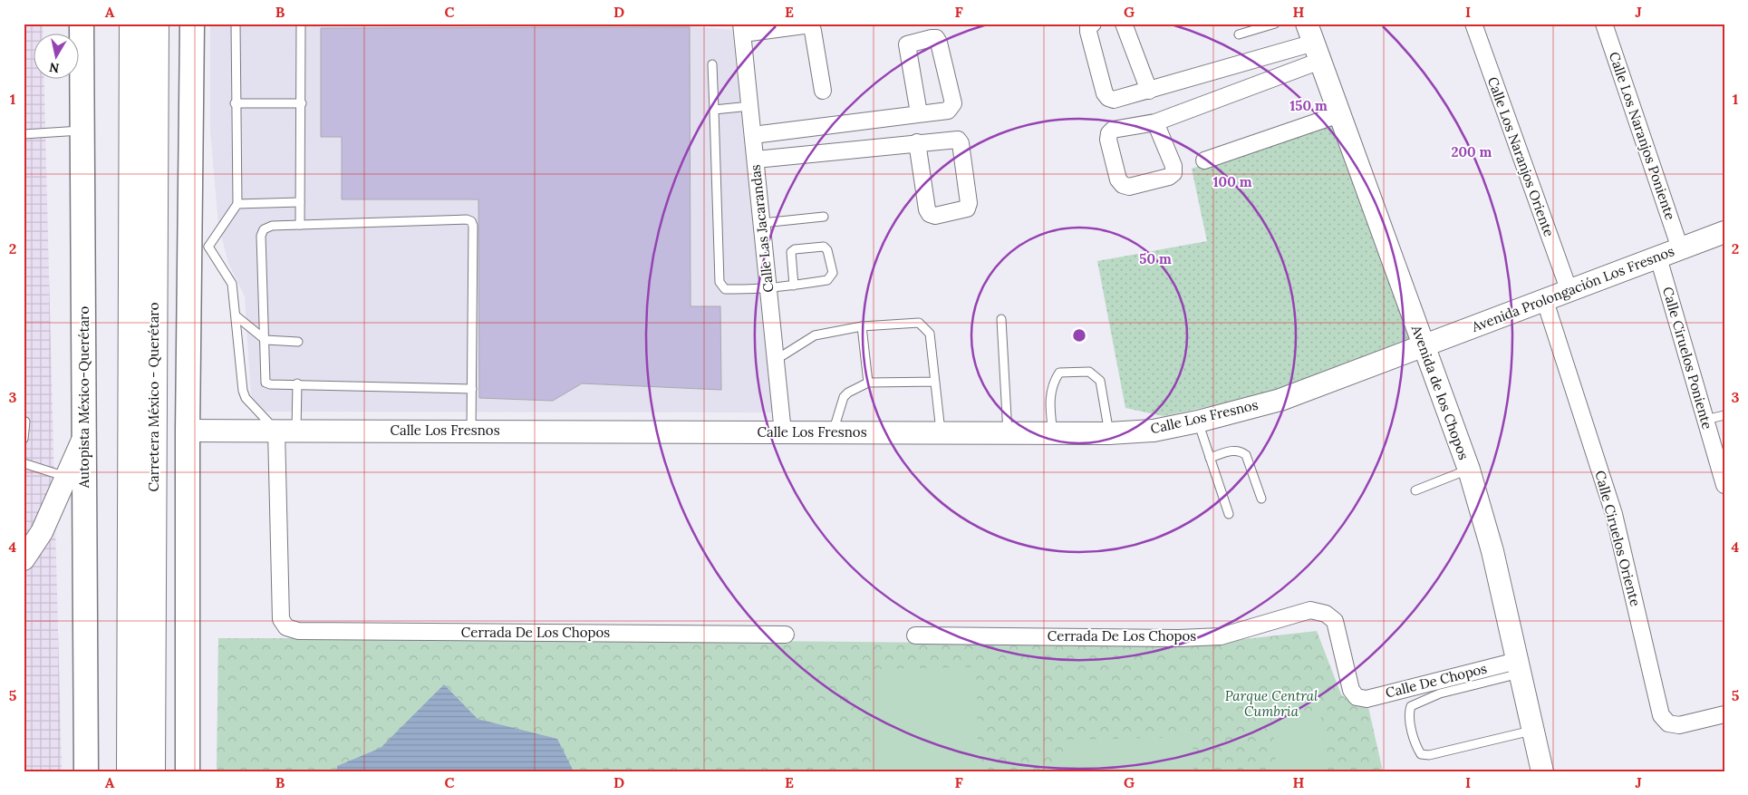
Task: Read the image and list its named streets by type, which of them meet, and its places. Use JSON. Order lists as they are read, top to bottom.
{
  "streets": {
    "highway": ["Carretera México - Querétaro"],
    "main road": ["Autopista México-Querétaro"],
    "street": [
      "Calle Los Naranjos Poniente",
      "Calle Los Naranjos Oriente",
      "Calle Las Jacarandas",
      "Avenida Prolongación Los Fresnos",
      "Calle Ciruelos Poniente",
      "Avenida de los Chopos",
      "Calle Los Fresnos",
      "Calle Ciruelos Oriente",
      "Cerrada De Los Chopos",
      "Calle De Chopos"
    ]
  },
  "crossings": [
    ["Calle Los Naranjos Poniente", "Avenida Prolongación Los Fresnos"],
    ["Calle Los Naranjos Oriente", "Avenida Prolongación Los Fresnos"],
    ["Calle Las Jacarandas", "Calle Los Fresnos"],
    ["Avenida Prolongación Los Fresnos", "Calle Ciruelos Poniente"],
    ["Avenida Prolongación Los Fresnos", "Avenida de los Chopos"],
    ["Avenida Prolongación Los Fresnos", "Calle Los Fresnos"],
    ["Avenida Prolongación Los Fresnos", "Calle Ciruelos Oriente"],
    ["Avenida de los Chopos", "Calle Los Fresnos"],
    ["Avenida de los Chopos", "Calle De Chopos"],
    ["Calle Los Fresnos", "Cerrada De Los Chopos"],
    ["Cerrada De Los Chopos", "Calle De Chopos"]
  ],
  "parks": ["Parque Central Cumbria"],
  "north": "bottom",
  "grid": {
    "columns": [
      "A",
      "B",
      "C",
      "D",
      "E",
      "F",
      "G",
      "H",
      "I",
      "J"
    ],
    "rows": [
      "1",
      "2",
      "3",
      "4",
      "5"
    ]
  },
  "rings": [
    "150 m",
    "200 m",
    "100 m",
    "50 m"
  ]
}
